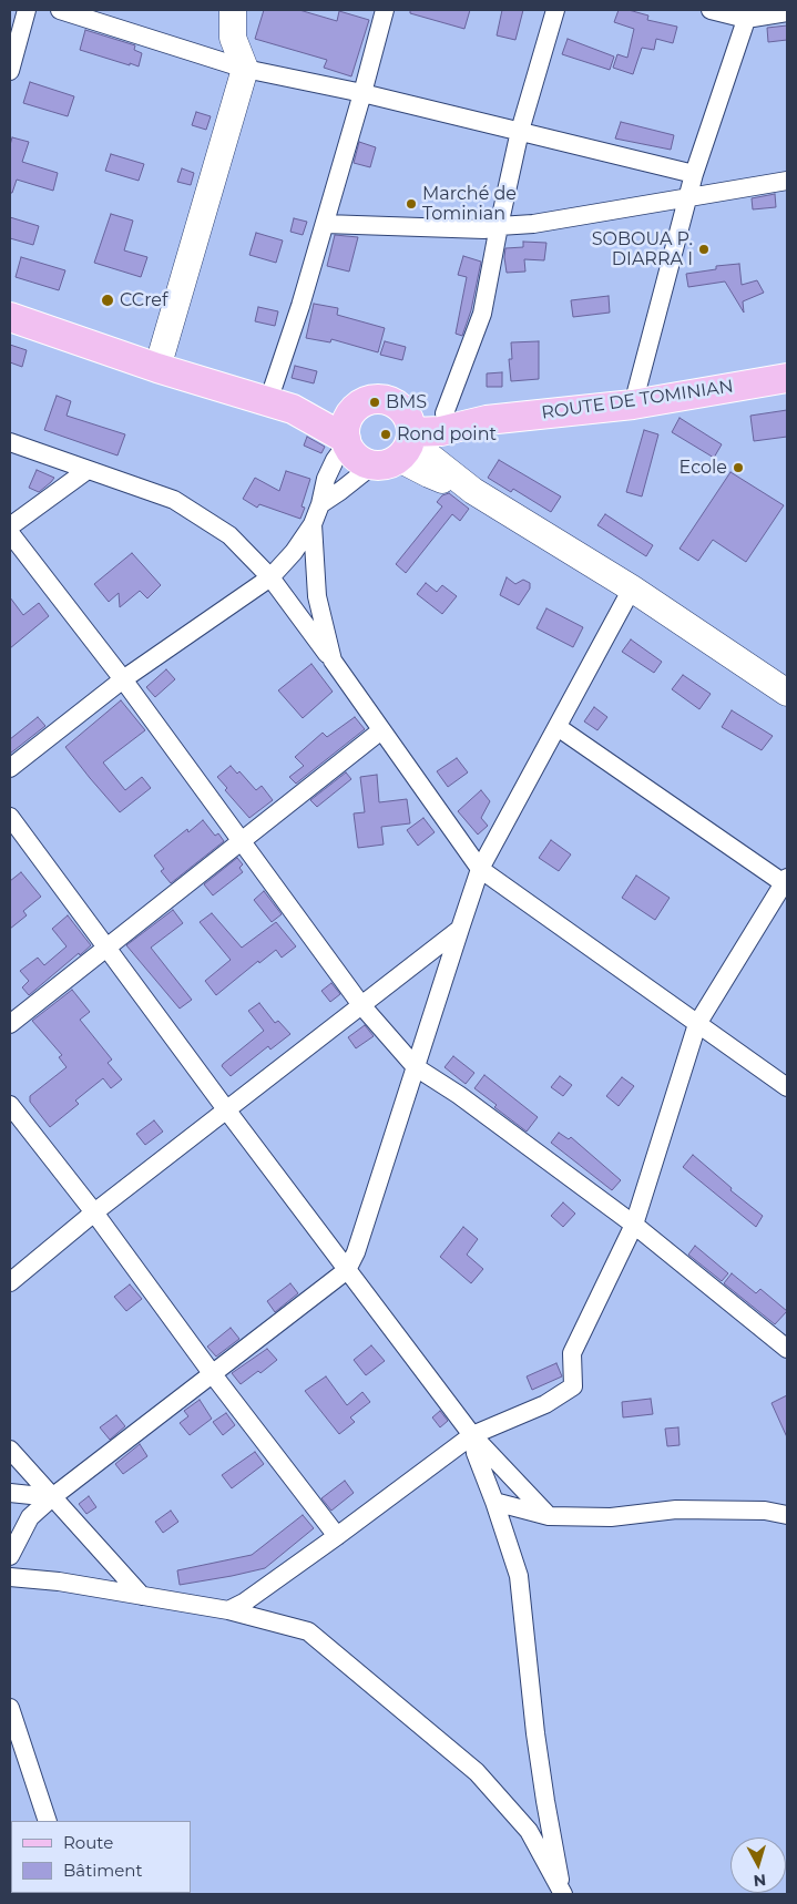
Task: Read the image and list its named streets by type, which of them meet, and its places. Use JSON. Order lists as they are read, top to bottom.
{
  "streets": {
    "main road": ["ROUTE DE TOMINIAN"]
  },
  "places": [
    "Marché de Tominian",
    "SOBOUA P. DIARRA I",
    "CCref",
    "BMS",
    "Rond point",
    "Ecole"
  ],
  "legend": ["Route", "Bâtiment"],
  "north": "bottom"
}
